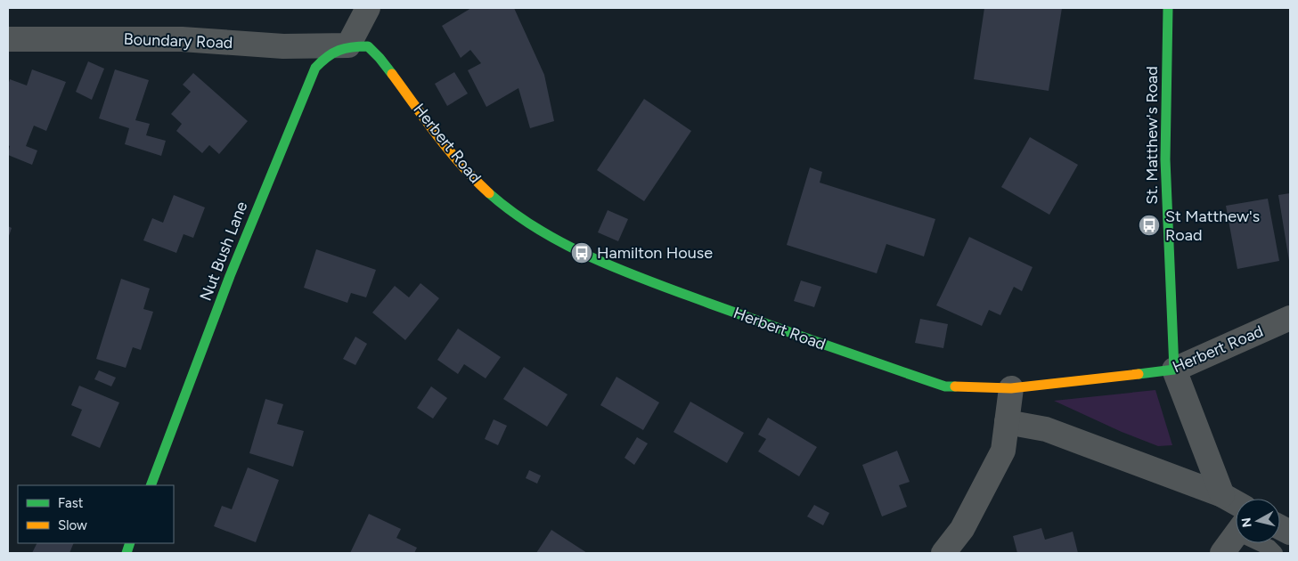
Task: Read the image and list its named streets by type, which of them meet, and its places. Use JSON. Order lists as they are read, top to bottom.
{
  "streets": {
    "street": [
      "Boundary Road",
      "St. Matthew's Road",
      "Herbert Road",
      "Nut Bush Lane"
    ]
  },
  "crossings": [
    ["Boundary Road", "Herbert Road"],
    ["Boundary Road", "Nut Bush Lane"],
    ["St. Matthew's Road", "Herbert Road"],
    ["Herbert Road", "Nut Bush Lane"]
  ],
  "places": {
    "bus stop": ["St Matthew's Road", "Hamilton House"]
  },
  "legend": ["Fast", "Slow"],
  "north": "left"
}
